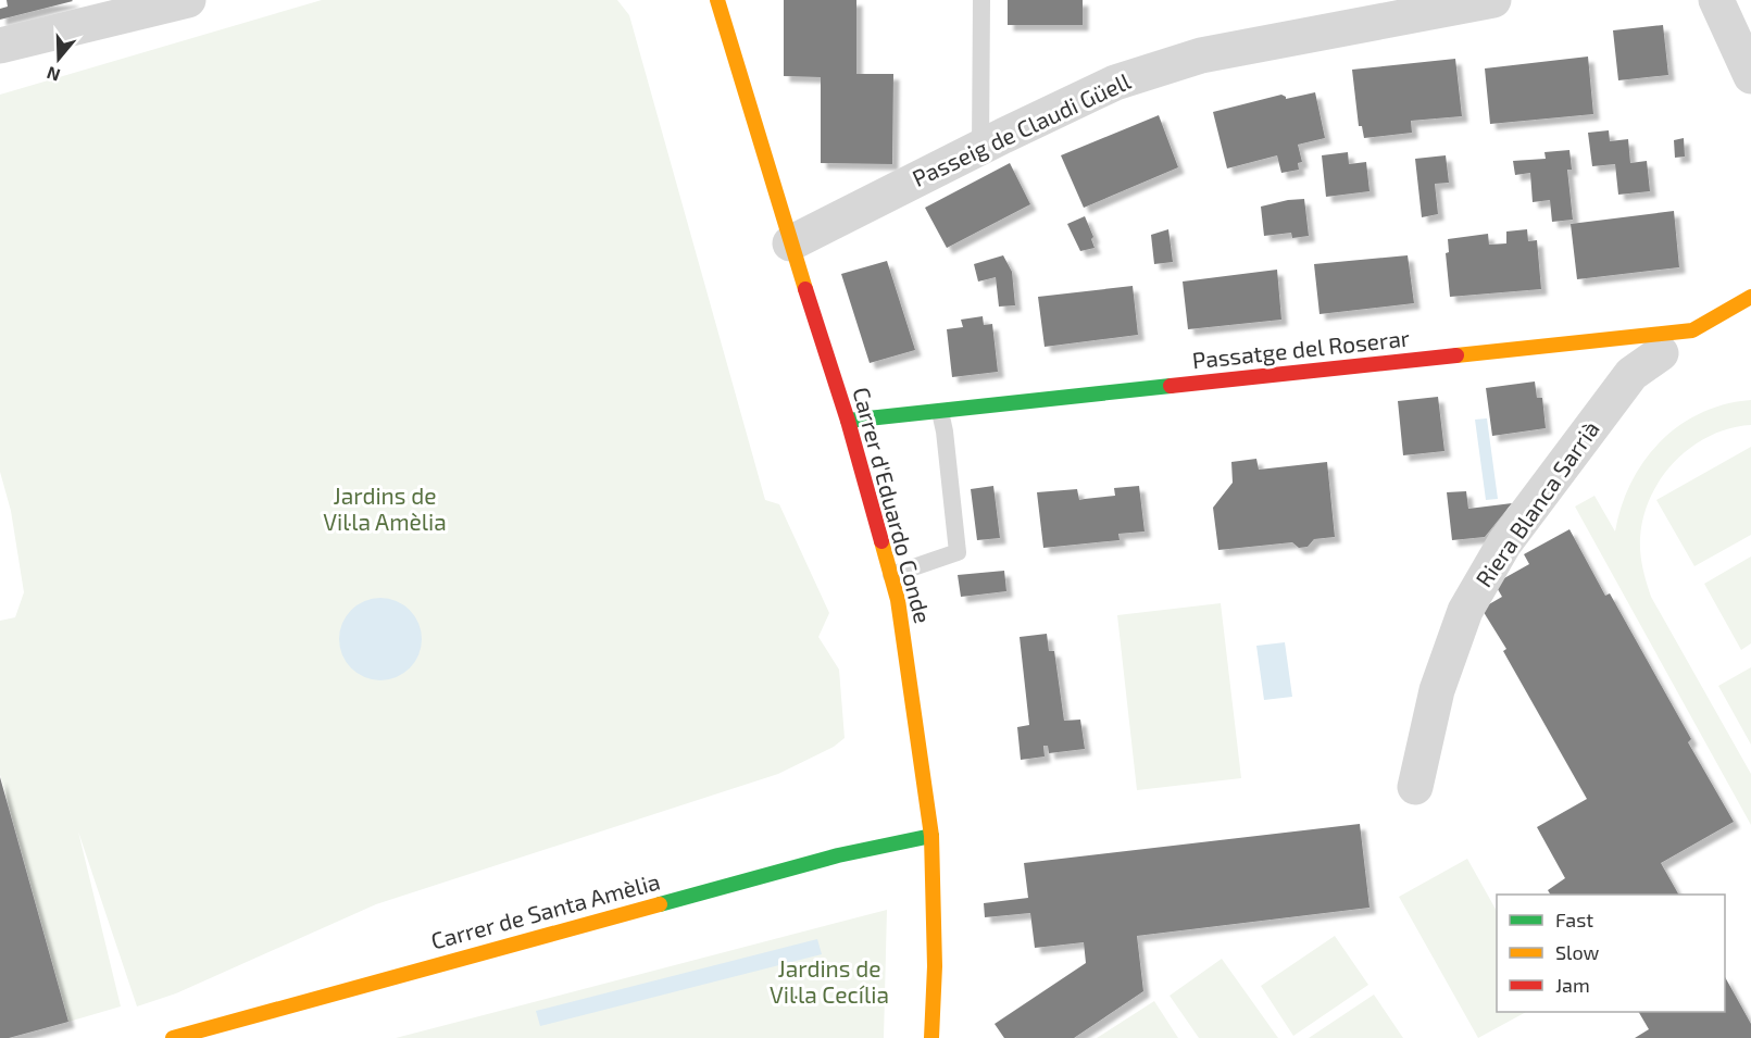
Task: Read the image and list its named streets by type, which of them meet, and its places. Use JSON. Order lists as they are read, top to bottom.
{
  "streets": {
    "street": [
      "Passeig de Claudi Güell",
      "Passatge del Roserar",
      "Riera Blanca Sarrià",
      "Carrer d'Eduardo Conde",
      "Carrer de Santa Amèlia"
    ]
  },
  "crossings": [
    ["Passeig de Claudi Güell", "Carrer d'Eduardo Conde"],
    ["Passatge del Roserar", "Carrer d'Eduardo Conde"],
    ["Carrer d'Eduardo Conde", "Carrer de Santa Amèlia"]
  ],
  "parks": ["Jardins de Vil·la Amèlia", "Jardins de Vil·la Cecília"],
  "legend": ["Fast", "Slow", "Jam"],
  "north": "bottom"
}
